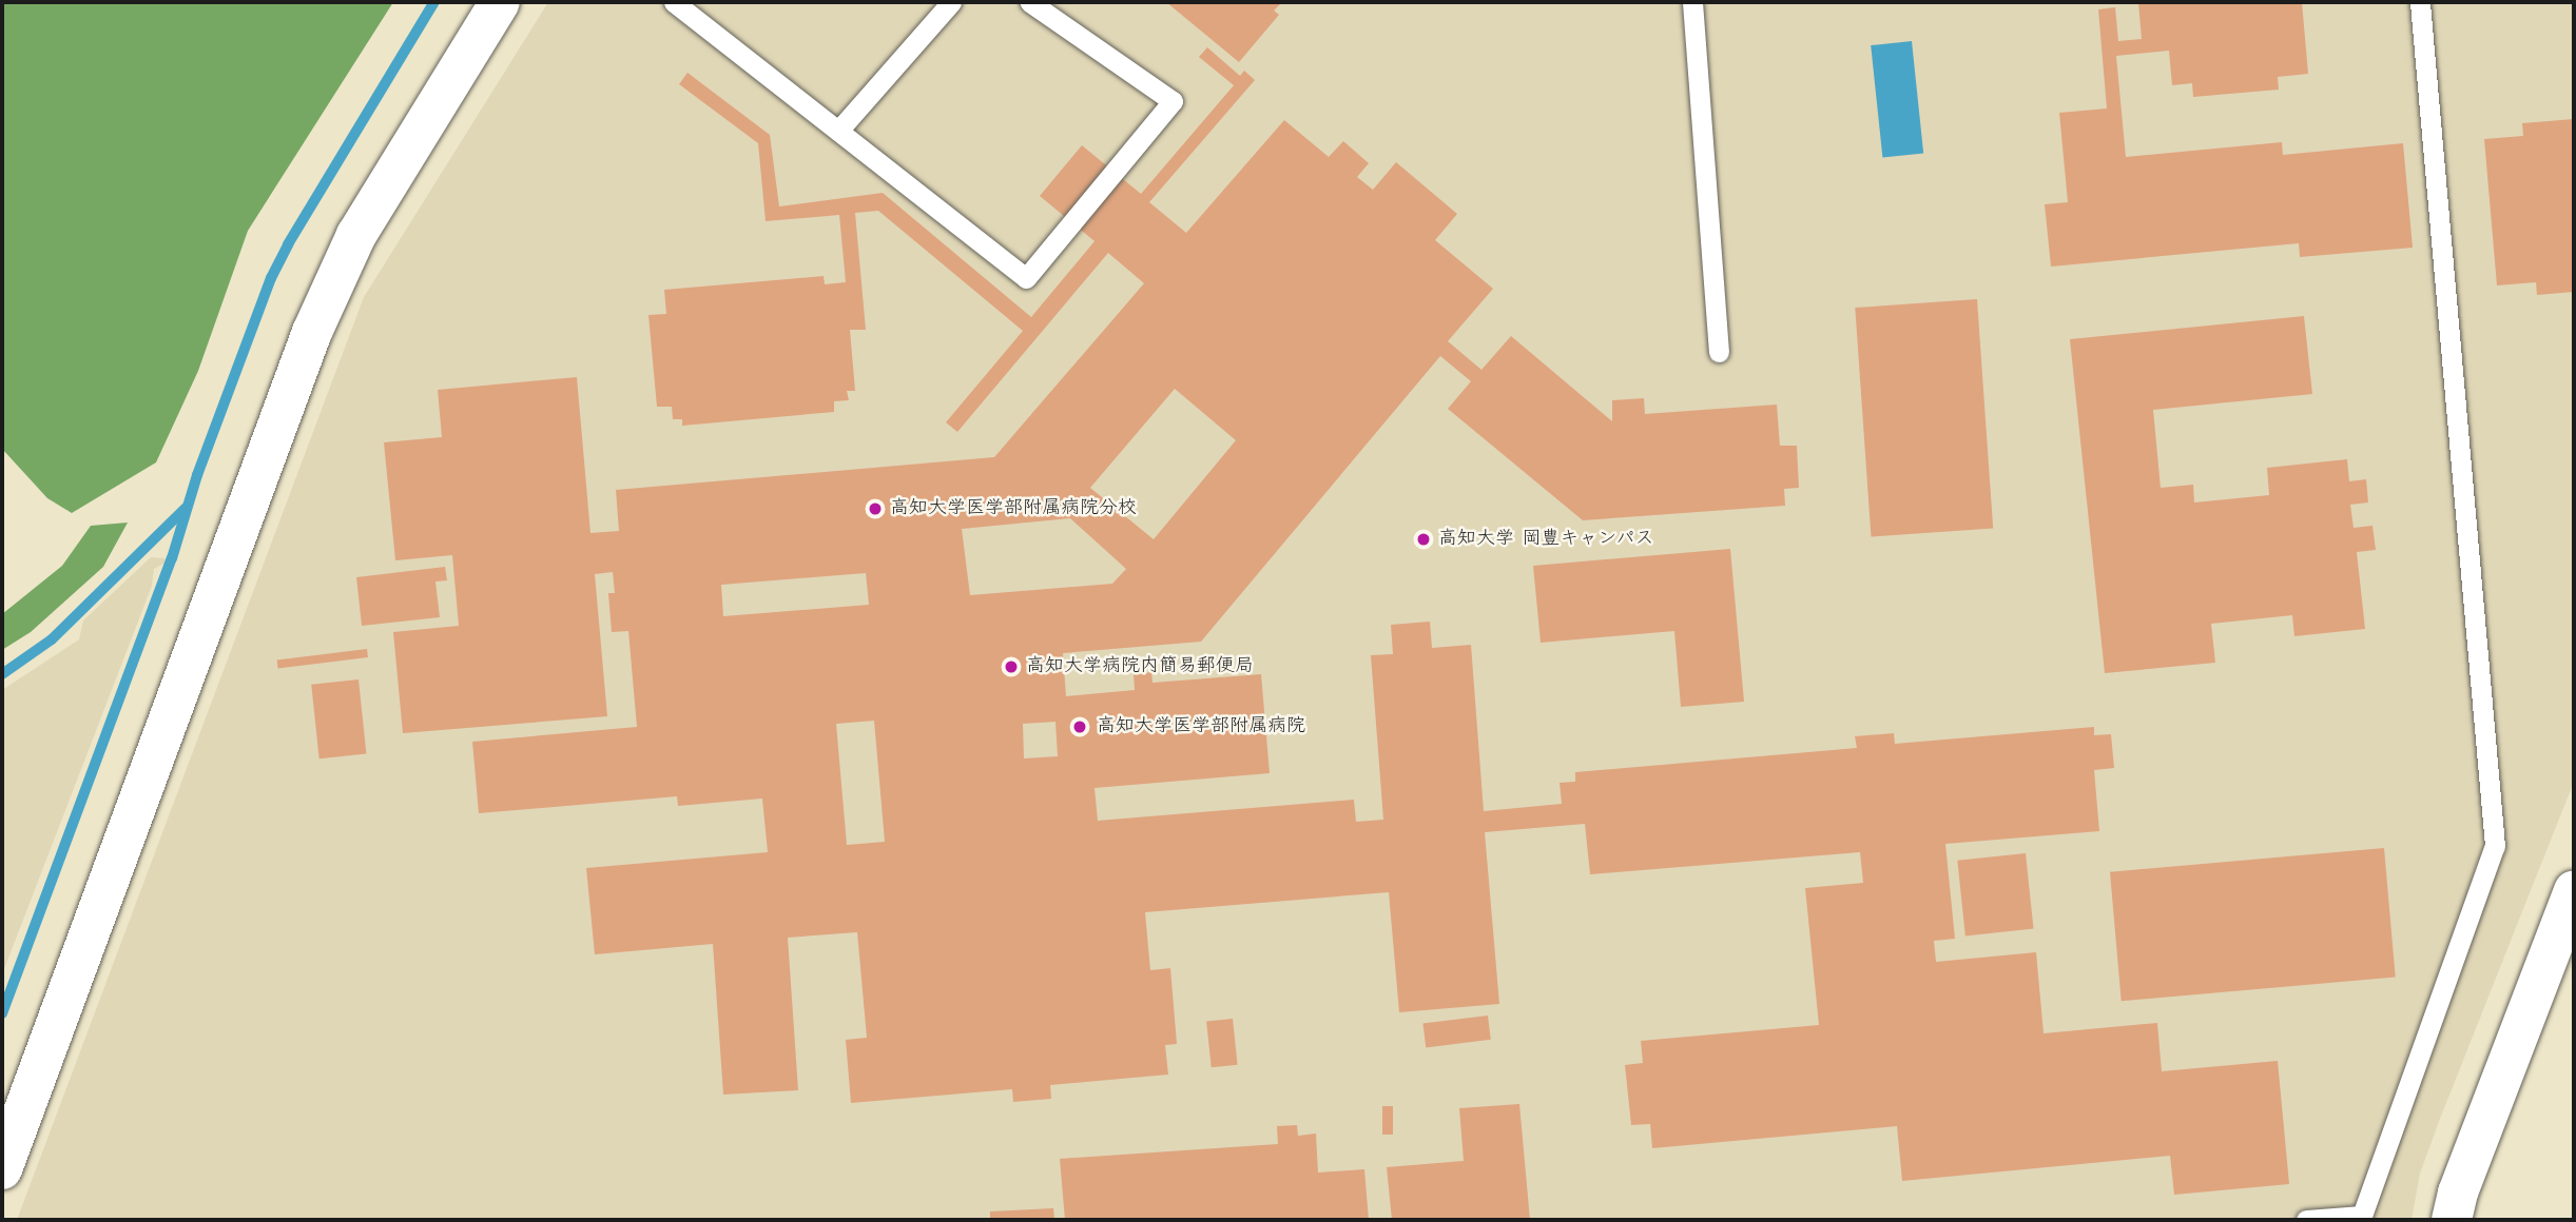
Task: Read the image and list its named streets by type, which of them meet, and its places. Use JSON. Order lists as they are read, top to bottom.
{
  "places": [
    "高知大学医学部附属病院分校",
    "高知大学 岡豊キャンパス",
    "高知大学病院内簡易郵便局",
    "高知大学医学部附属病院"
  ]
}
